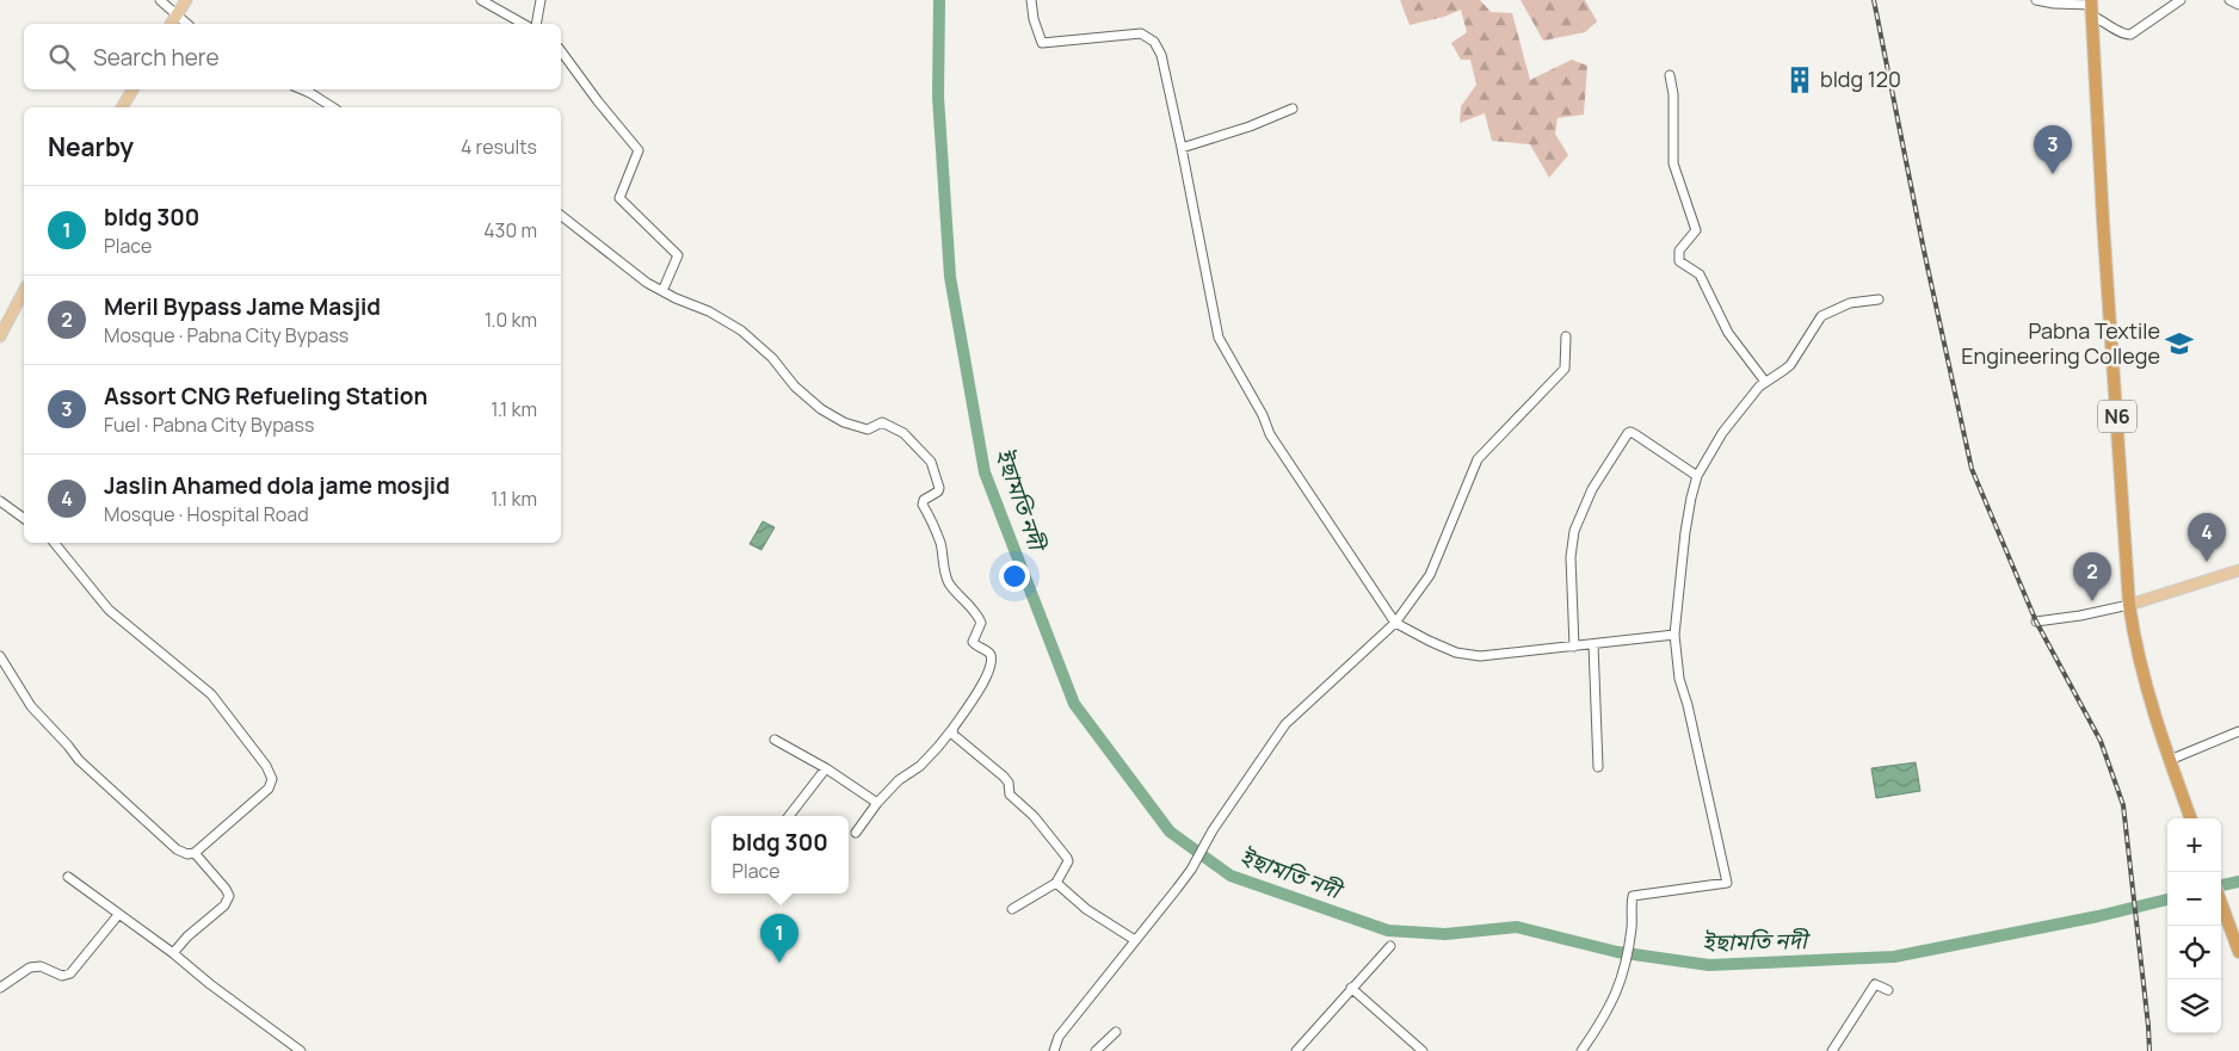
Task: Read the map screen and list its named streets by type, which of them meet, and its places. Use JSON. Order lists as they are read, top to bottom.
{
  "streets": {
    "highway": ["N6"]
  },
  "water": ["ইছামতি নদী"],
  "places": {
    "building": ["bldg 120"],
    "school or university": ["Pabna Textile Engineering College"]
  },
  "page": {
    "search": "Search here",
    "heading": ["Nearby", "4 results"],
    "pins": [
      "3",
      "4",
      "2",
      "1"
    ],
    "list": [
      {
        "mark": "1",
        "name": "bldg 300",
        "note": "Place",
        "value": "430 m"
      },
      {
        "mark": "2",
        "name": "Meril Bypass Jame Masjid",
        "note": "Mosque · Pabna City Bypass",
        "value": "1.0 km"
      },
      {
        "mark": "3",
        "name": "Assort CNG Refueling Station",
        "note": "Fuel · Pabna City Bypass",
        "value": "1.1 km"
      },
      {
        "mark": "4",
        "name": "Jaslin Ahamed dola jame mosjid",
        "note": "Mosque · Hospital Road",
        "value": "1.1 km"
      }
    ],
    "popup": ["bldg 300", "Place"],
    "map_buttons": ["+", "−"]
  }
}
